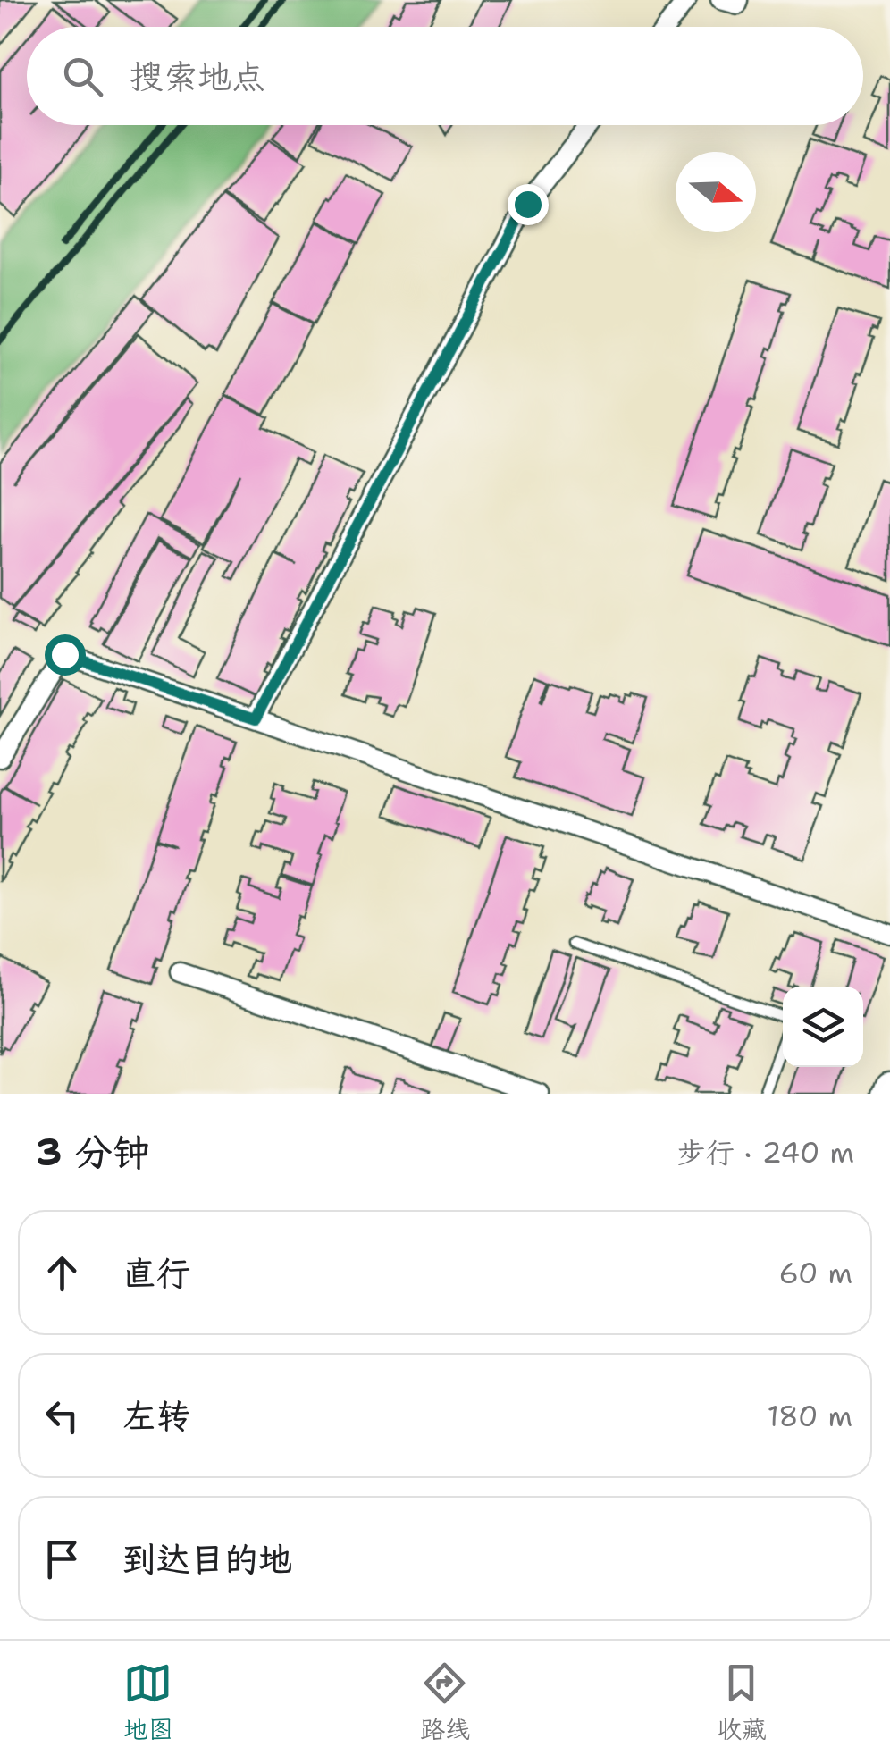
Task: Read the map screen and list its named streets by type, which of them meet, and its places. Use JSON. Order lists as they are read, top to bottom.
{
  "north": "right",
  "page": {
    "search": "搜索地点",
    "heading": ["3 分钟", "步行 · 240 m"],
    "list": [
      ["直行", "60 m"],
      ["左转", "180 m"],
      "到达目的地"
    ],
    "nav": ["地图", "路线", "收藏"]
  }
}
